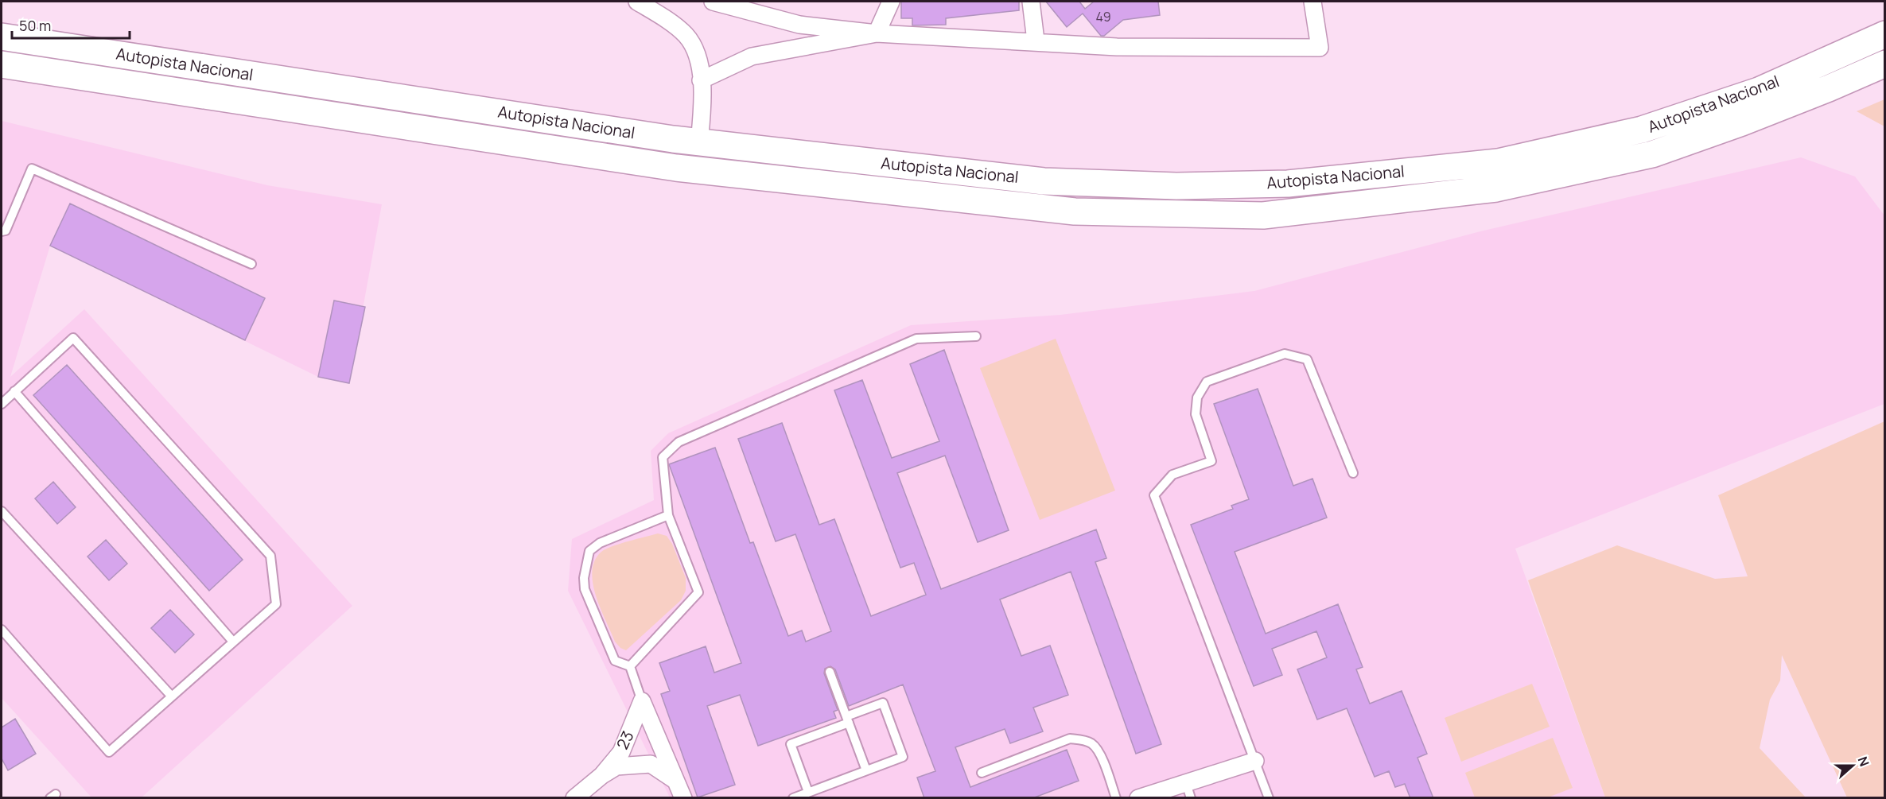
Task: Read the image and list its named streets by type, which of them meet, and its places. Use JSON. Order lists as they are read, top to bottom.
{
  "streets": {
    "highway": ["Autopista Nacional"],
    "street": ["23"]
  },
  "house_numbers": ["49"],
  "scale_bar": "50 m",
  "north": "right"
}
